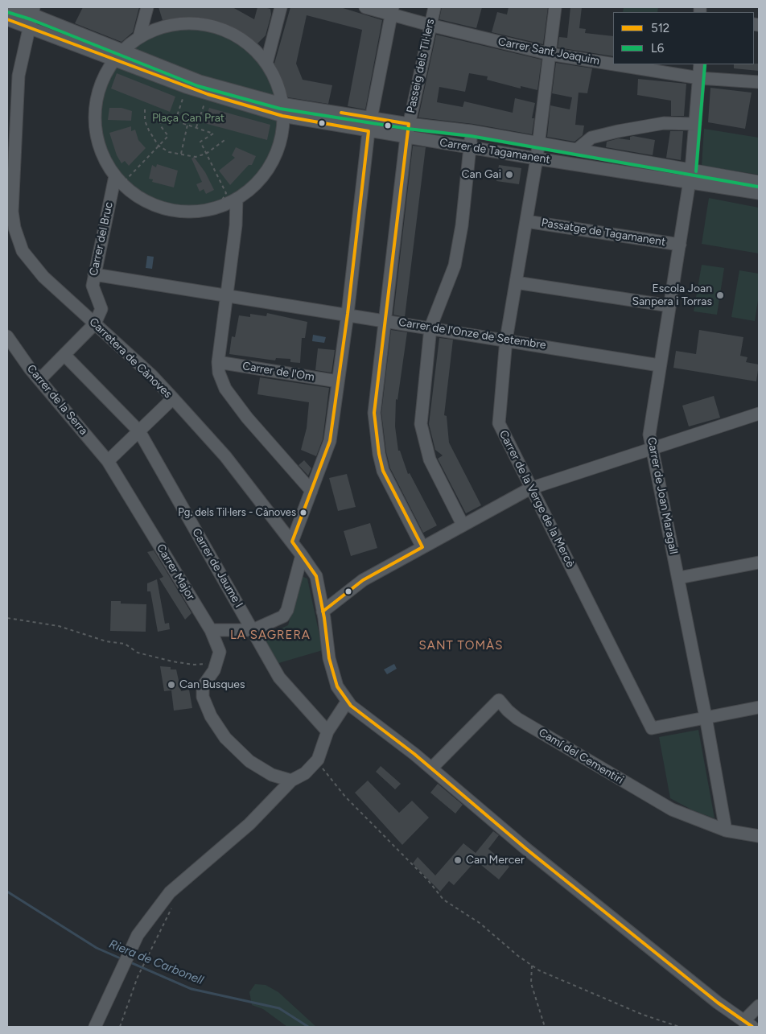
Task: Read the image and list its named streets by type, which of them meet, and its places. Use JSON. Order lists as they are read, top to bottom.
{
  "streets": {
    "street": [
      "Carrer Sant Joaquim",
      "Passeig dels Til·lers",
      "Carrer de Tagamanent",
      "Passatge de Tagamanent",
      "Carrer del Bruc",
      "Carrer de l'Onze de Setembre",
      "Carretera de Cànoves",
      "Carrer de l'Om",
      "Carrer de la Serra",
      "Carrer de Joan Maragall",
      "Carrer de la Verge de la Mercè",
      "Carrer de Jaume I",
      "Carrer Major",
      "Camí del Cementiri"
    ]
  },
  "crossings": [
    ["Carrer Sant Joaquim", "Passeig dels Til·lers"],
    ["Carrer Sant Joaquim", "Carrer de Joan Maragall"],
    ["Carrer Sant Joaquim", "Carrer de la Verge de la Mercè"],
    ["Passeig dels Til·lers", "Carrer de Tagamanent"],
    ["Passeig dels Til·lers", "Carrer de l'Onze de Setembre"],
    ["Carrer de Tagamanent", "Carretera de Cànoves"],
    ["Carrer de Tagamanent", "Carrer de Joan Maragall"],
    ["Carrer de Tagamanent", "Carrer de la Verge de la Mercè"],
    ["Passatge de Tagamanent", "Carrer de Joan Maragall"],
    ["Passatge de Tagamanent", "Carrer de la Verge de la Mercè"],
    ["Carrer del Bruc", "Carrer de l'Onze de Setembre"],
    ["Carrer del Bruc", "Carretera de Cànoves"],
    ["Carrer de l'Onze de Setembre", "Carrer de Joan Maragall"],
    ["Carrer de l'Onze de Setembre", "Carrer de la Verge de la Mercè"],
    ["Carretera de Cànoves", "Camí del Cementiri"],
    ["Carrer de la Serra", "Carrer Major"],
    ["Carrer de Joan Maragall", "Carrer de la Verge de la Mercè"],
    ["Carrer de Joan Maragall", "Camí del Cementiri"]
  ],
  "districts": ["LA SAGRERA", "SANT TOMÀS"],
  "water": ["Riera de Carbonell"],
  "parks": ["Plaça Can Prat"],
  "places": [
    "Can Gai",
    "Escola Joan Sanpera i Torras",
    "Pg. dels Til·lers - Cànoves",
    "Can Busques",
    "Can Mercer"
  ],
  "lines": ["transit line L6", "transit line 512"],
  "legend": ["512", "L6"]
}
